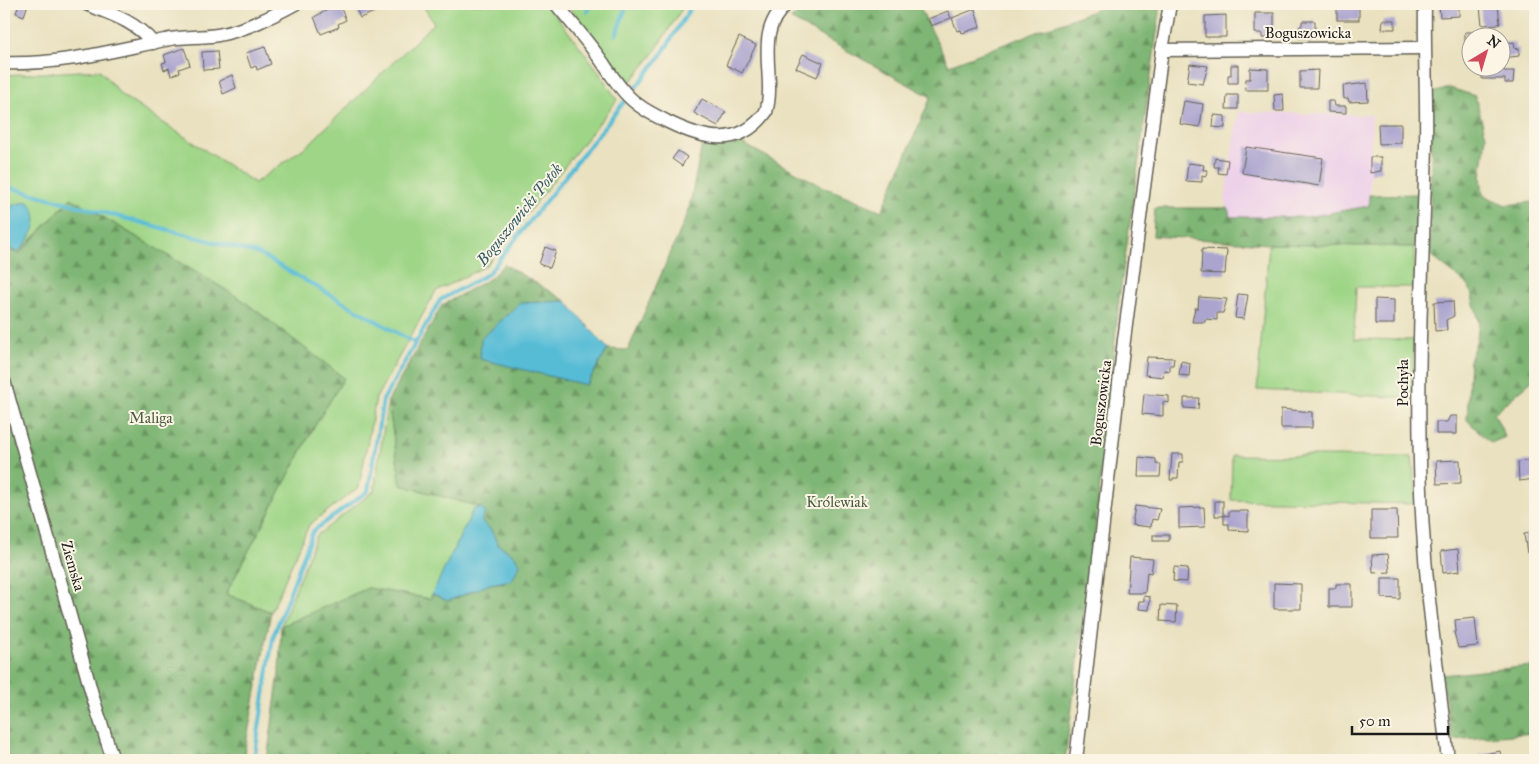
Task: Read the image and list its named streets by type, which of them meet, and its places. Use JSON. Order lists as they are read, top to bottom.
{
  "streets": {
    "street": ["Boguszowicka", "Pochyła", "Ziemska"]
  },
  "crossings": [
    ["Boguszowicka", "Pochyła"]
  ],
  "water": ["Boguszowicki Potok"],
  "parks": ["Maliga", "Królewiak"],
  "scale_bar": "50 m",
  "north": "top right"
}
